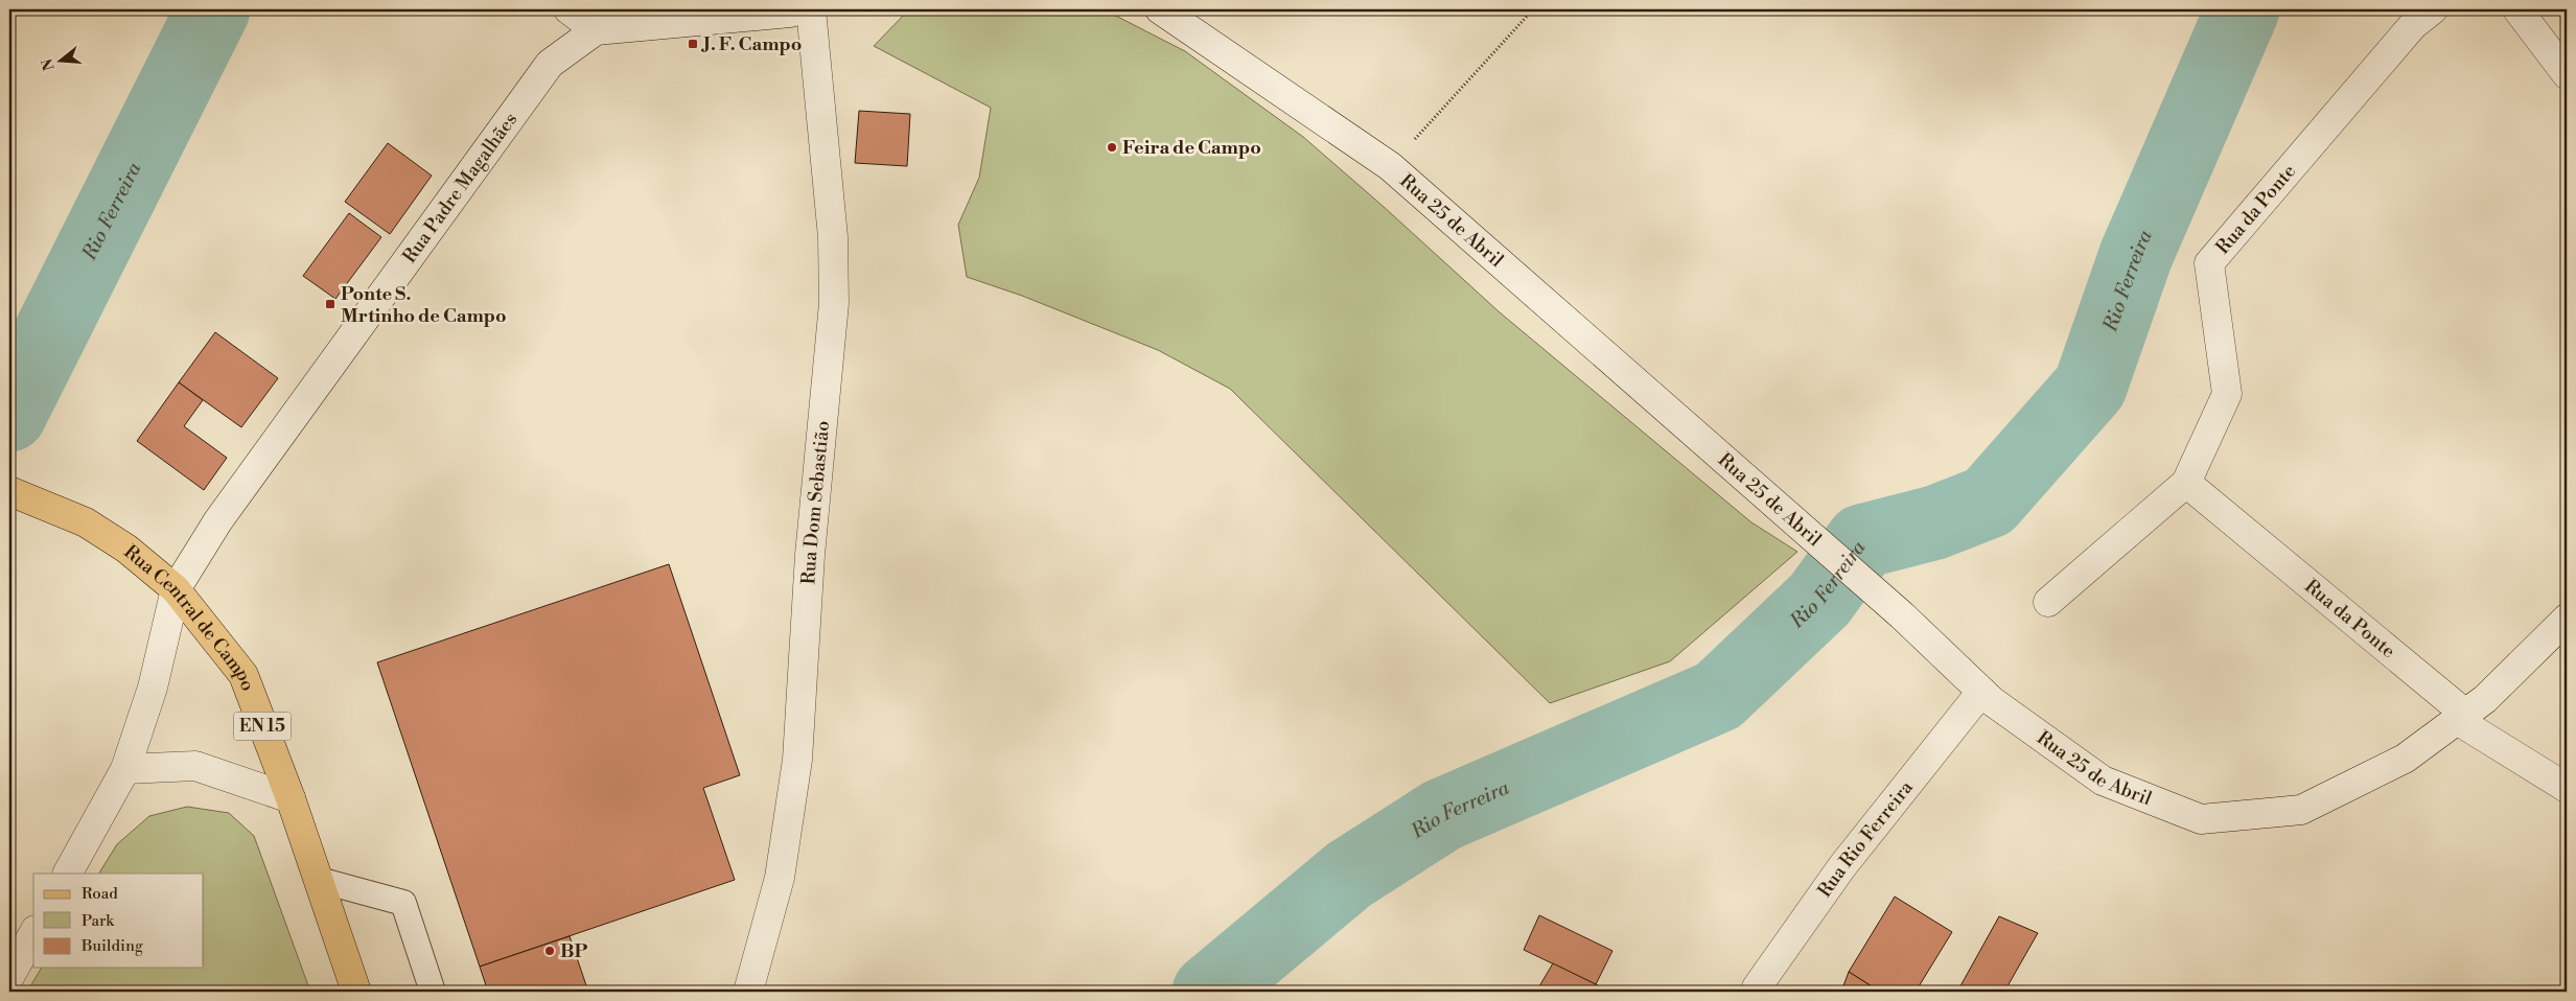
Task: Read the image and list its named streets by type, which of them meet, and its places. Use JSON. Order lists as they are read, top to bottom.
{
  "streets": {
    "main road": ["Rua Central de Campo", "EN 15"],
    "street": [
      "Rua Padre Magalhães",
      "Rua da Ponte",
      "Rua 25 de Abril",
      "Rua Dom Sebastião",
      "Rua Rio Ferreira"
    ]
  },
  "crossings": [
    ["Rua Padre Magalhães", "Rua Central de Campo"],
    ["Rua da Ponte", "Rua 25 de Abril"],
    ["Rua 25 de Abril", "Rua Rio Ferreira"]
  ],
  "water": ["Rio Ferreira"],
  "places": {
    "transit": ["J. F. Campo", "Ponte S. Mrtinho de Campo"],
    "other": ["Feira de Campo", "BP"]
  },
  "legend": ["Road", "Park", "Building"],
  "north": "left"
}
